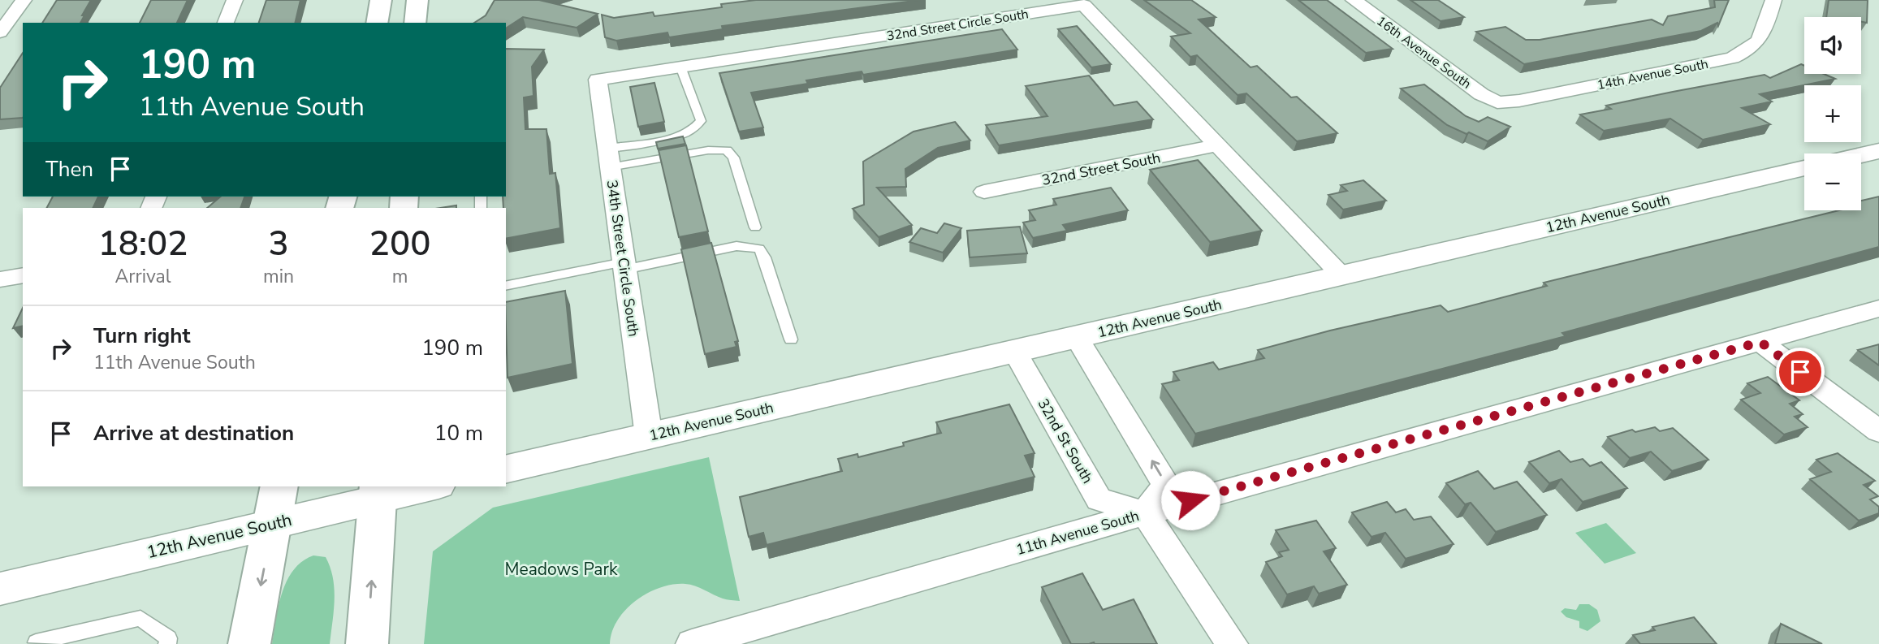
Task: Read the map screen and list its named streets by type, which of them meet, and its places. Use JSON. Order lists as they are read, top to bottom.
{
  "streets": {
    "street": [
      "32nd Street Circle South",
      "16th Avenue South",
      "14th Avenue South",
      "32nd Street South",
      "12th Avenue South",
      "34th Street Circle South",
      "32nd St South",
      "11th Avenue South"
    ]
  },
  "crossings": [
    ["32nd Street Circle South", "32nd Street South"],
    ["32nd Street Circle South", "12th Avenue South"],
    ["32nd Street Circle South", "34th Street Circle South"],
    ["16th Avenue South", "14th Avenue South"],
    ["12th Avenue South", "34th Street Circle South"],
    ["12th Avenue South", "32nd St South"],
    ["32nd St South", "11th Avenue South"]
  ],
  "parks": ["Meadows Park"],
  "page": {
    "map_buttons": ["+", "−"],
    "turn": ["190 m", "11th Avenue South"],
    "then": "Then",
    "eta": [
      "18:02",
      "Arrival",
      "3",
      "min",
      "200",
      "m"
    ],
    "list": [
      {
        "name": "Turn right",
        "note": "11th Avenue South",
        "value": "190 m"
      },
      {
        "name": "Arrive at destination",
        "value": "10 m"
      }
    ]
  }
}
